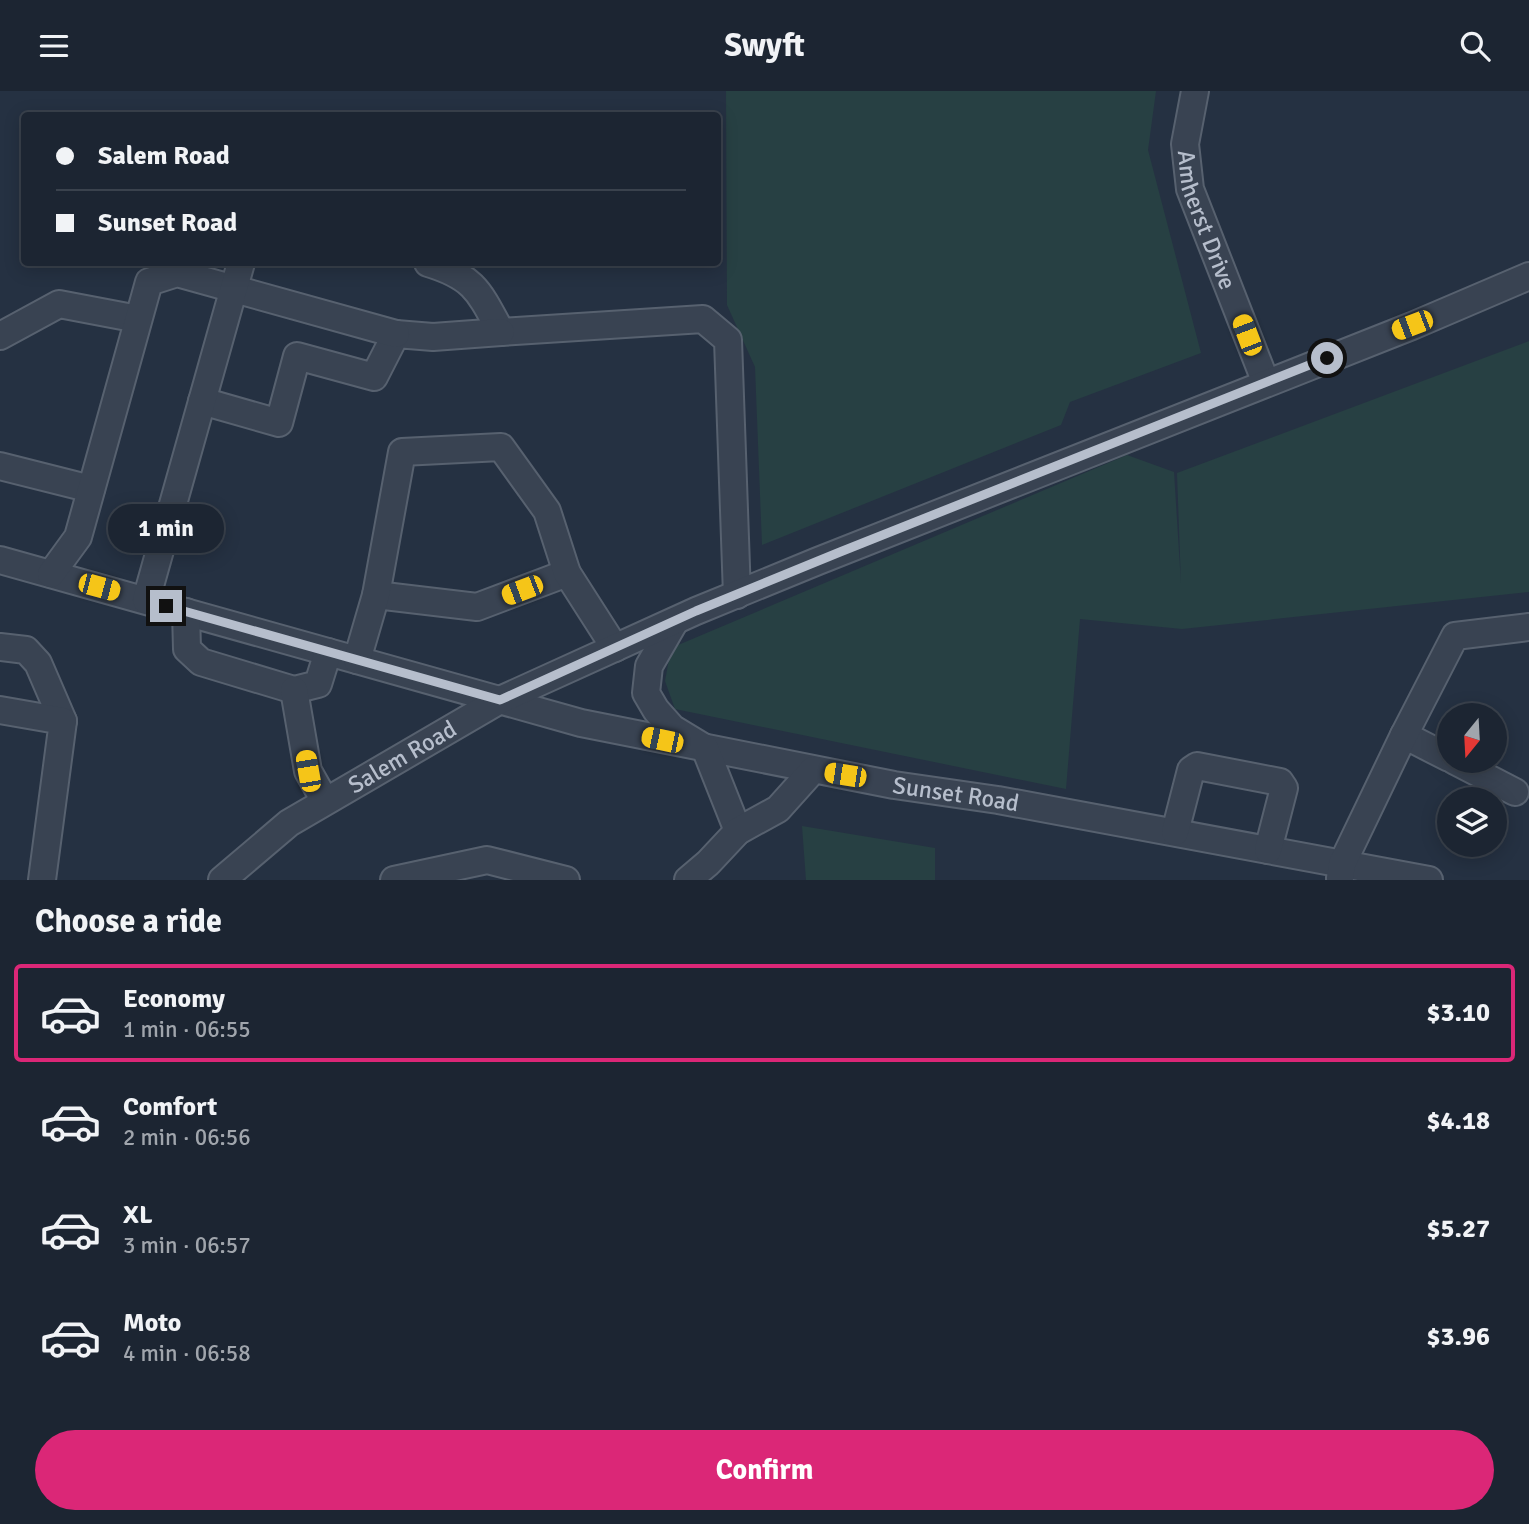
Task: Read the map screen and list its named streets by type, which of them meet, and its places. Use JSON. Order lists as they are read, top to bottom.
{
  "streets": {
    "street": ["Amherst Drive", "Salem Road", "Sunset Road"]
  },
  "crossings": [
    ["Amherst Drive", "Salem Road"],
    ["Salem Road", "Sunset Road"]
  ],
  "north": "bottom",
  "page": {
    "header": "Swyft",
    "banner": ["Salem Road", "Sunset Road"],
    "bubble": "1 min",
    "heading": "Choose a ride",
    "list": [
      {
        "name": "Economy",
        "note": "1 min · 06:55",
        "value": "$3.10"
      },
      {
        "name": "Comfort",
        "note": "2 min · 06:56",
        "value": "$4.18"
      },
      {
        "name": "XL",
        "note": "3 min · 06:57",
        "value": "$5.27"
      },
      {
        "name": "Moto",
        "note": "4 min · 06:58",
        "value": "$3.96"
      }
    ],
    "buttons": "Confirm"
  }
}
